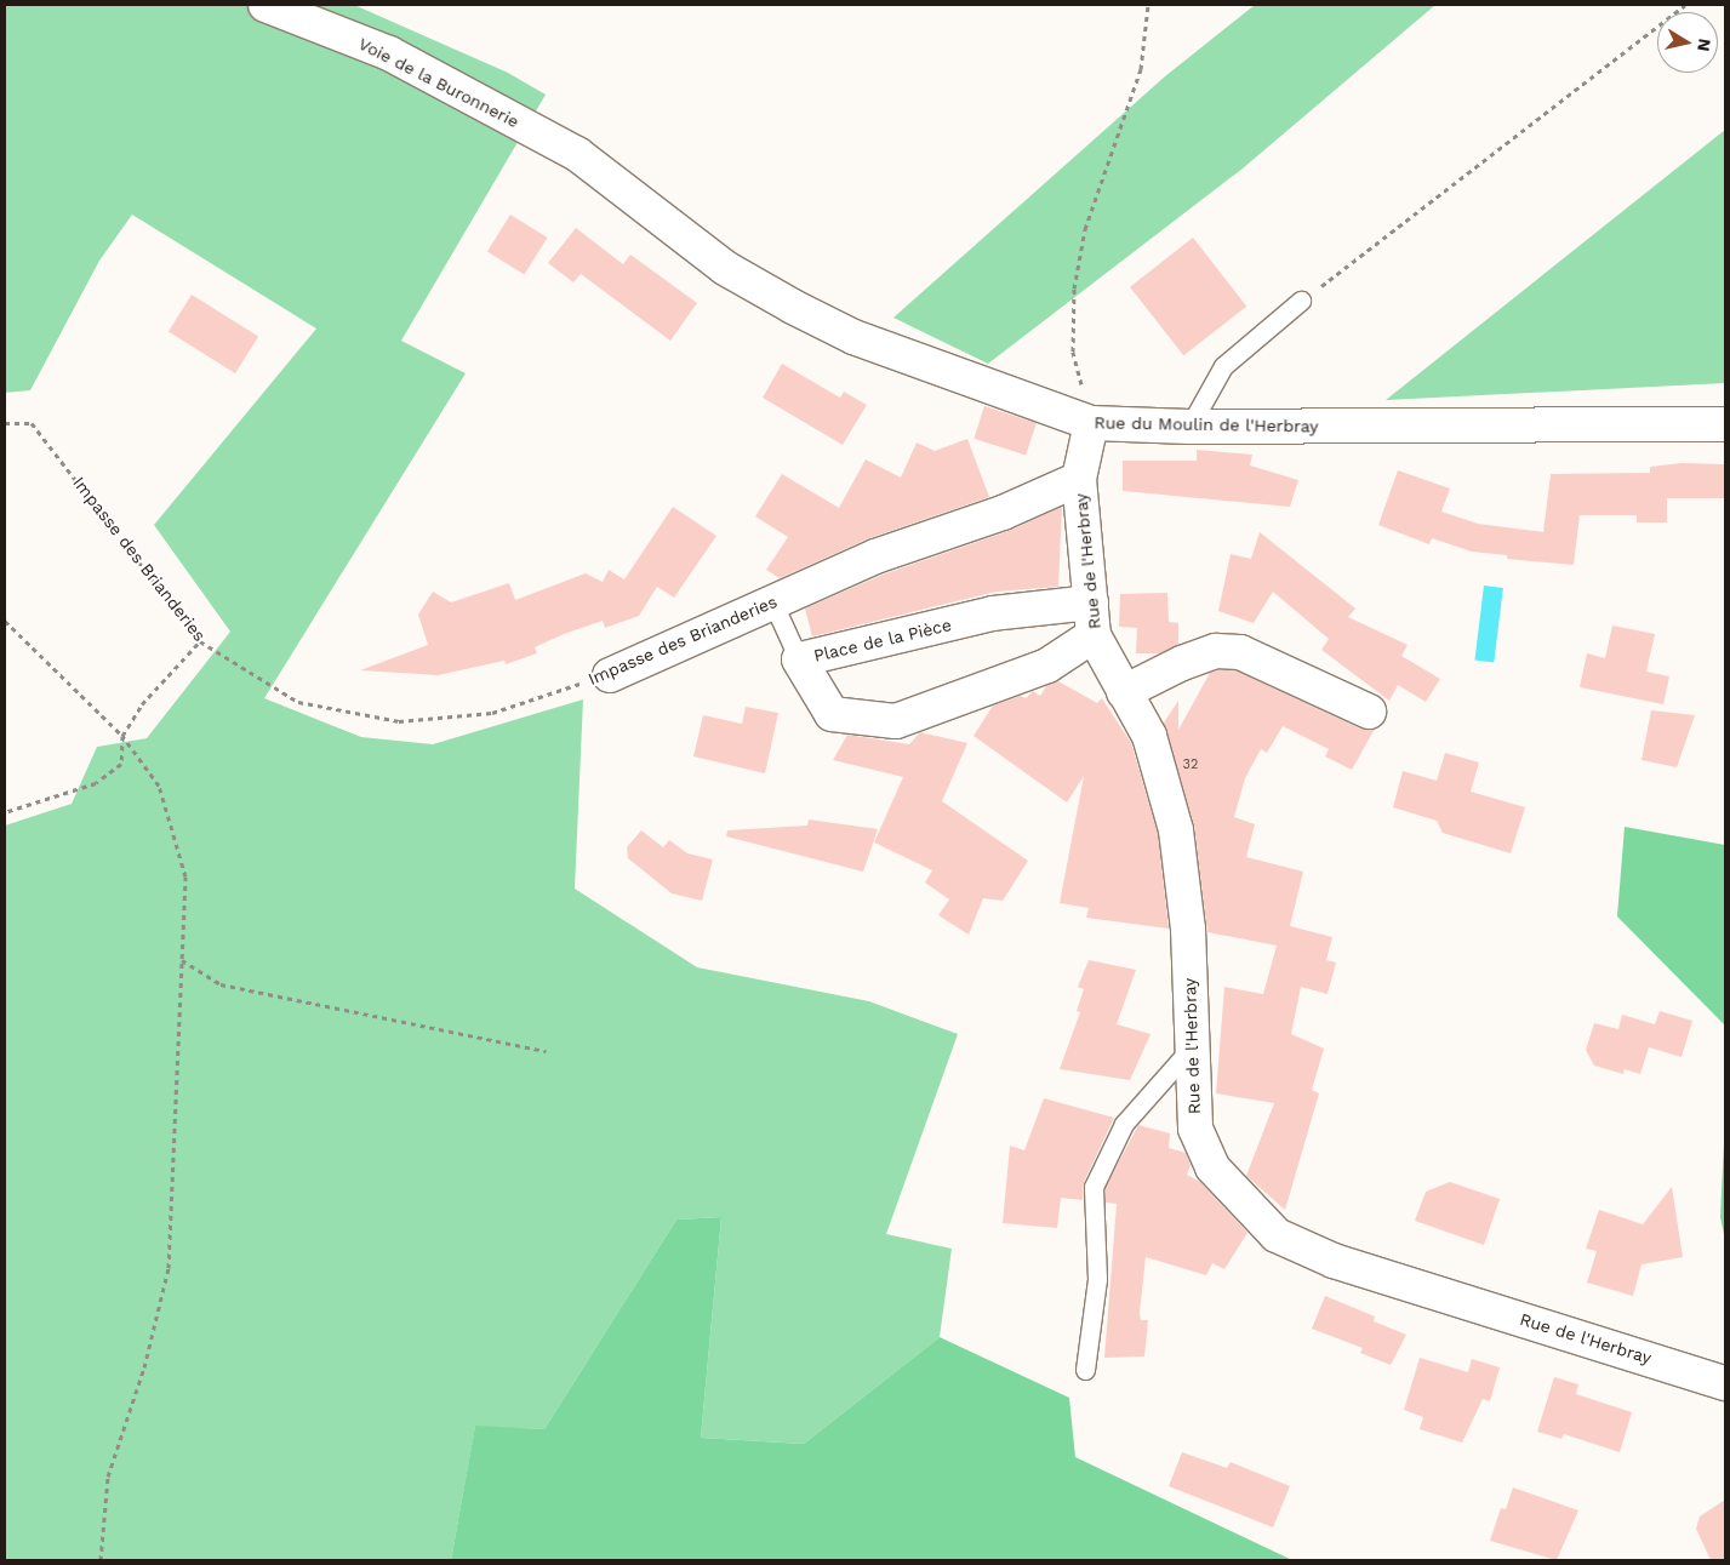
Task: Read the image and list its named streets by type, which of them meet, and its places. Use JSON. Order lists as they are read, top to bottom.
{
  "streets": {
    "street": [
      "Voie de la Buronnerie",
      "Rue du Moulin de l'Herbray",
      "Impasse des Brianderies",
      "Rue de l'Herbray",
      "Place de la Pièce"
    ]
  },
  "crossings": [
    ["Voie de la Buronnerie", "Rue du Moulin de l'Herbray"],
    ["Rue du Moulin de l'Herbray", "Rue de l'Herbray"],
    ["Impasse des Brianderies", "Rue de l'Herbray"],
    ["Rue de l'Herbray", "Place de la Pièce"]
  ],
  "house_numbers": ["32"],
  "north": "right"
}
